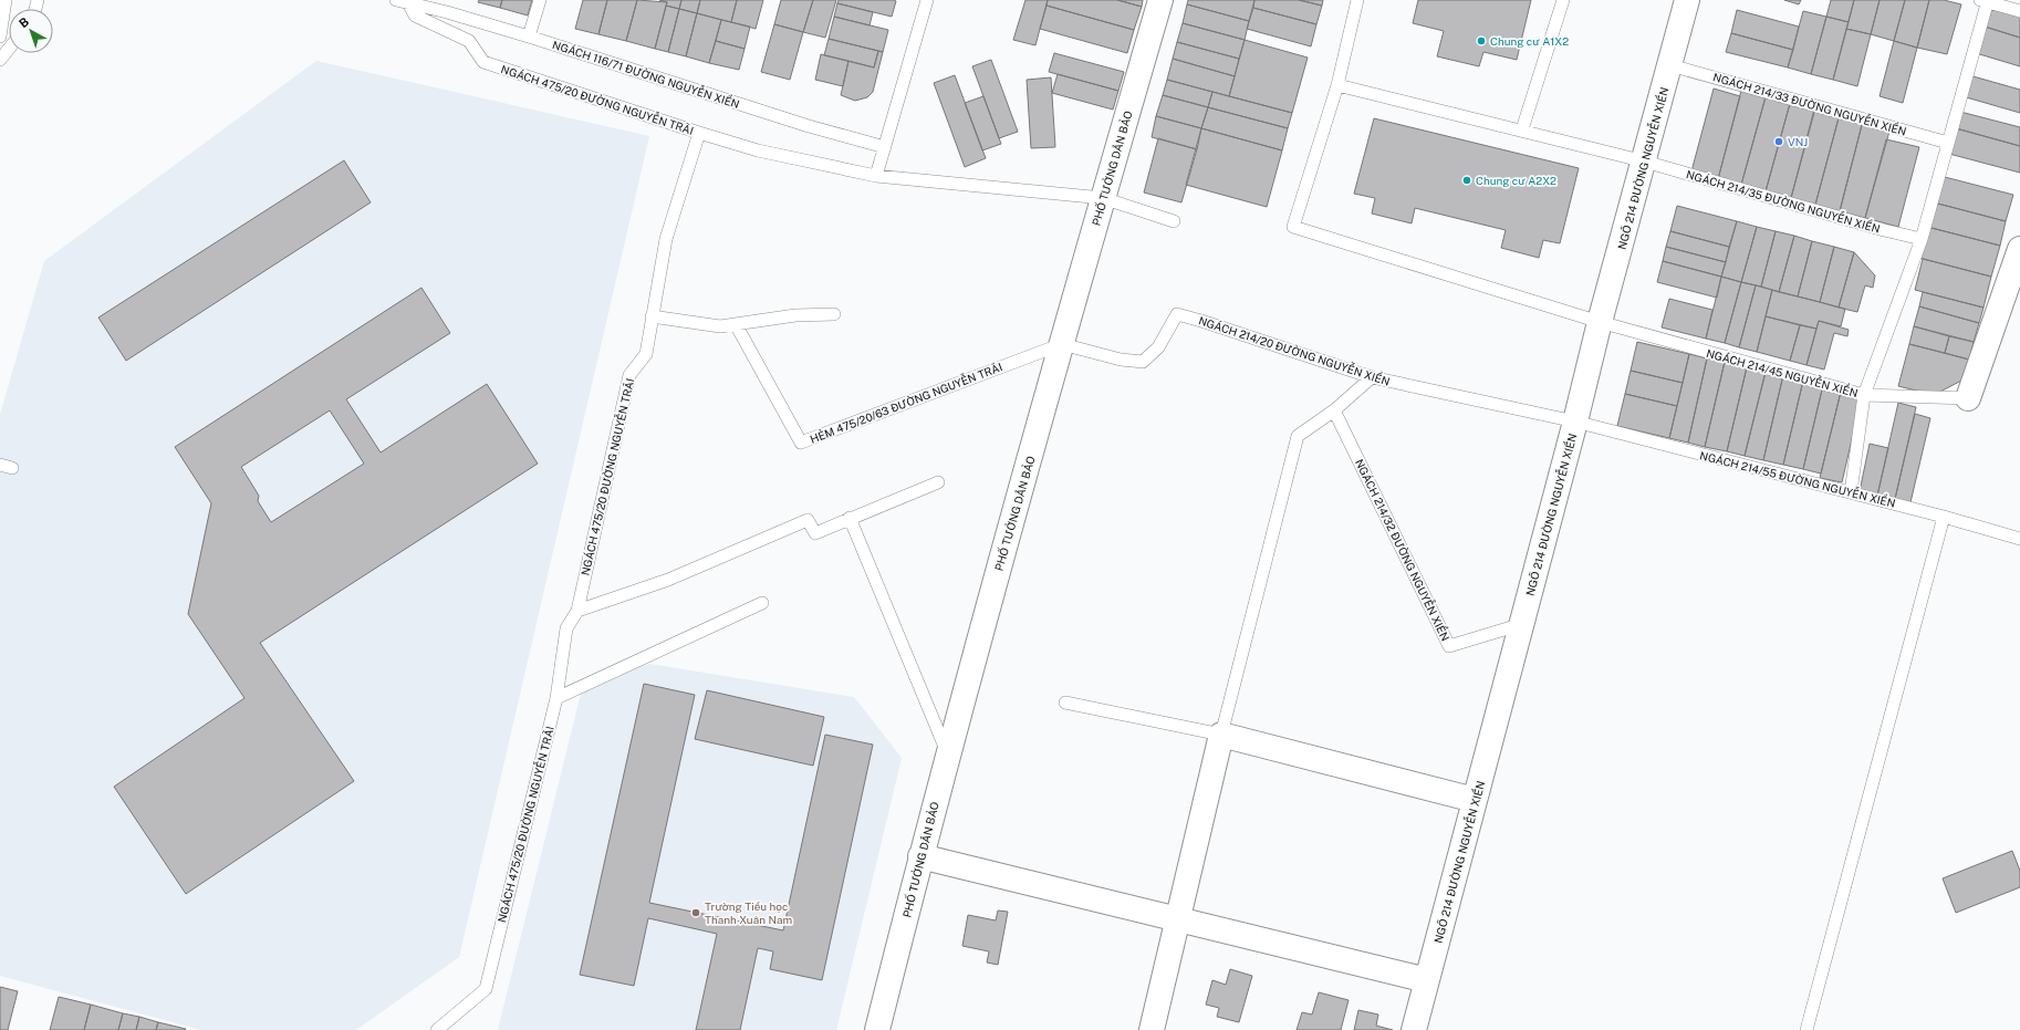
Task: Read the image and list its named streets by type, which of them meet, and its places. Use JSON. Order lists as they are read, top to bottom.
{
  "streets": {
    "street": ["PHỐ TƯỞNG DÂN BẢO", "NGÕ 214 ĐƯỜNG NGUYỄN XIỂN"],
    "lane": [
      "NGÁCH 116/71 ĐƯỜNG NGUYỄN XIỂN",
      "NGÁCH 475/20 ĐƯỜNG NGUYỄN TRÃI",
      "NGÁCH 214/33 ĐƯỜNG NGUYỄN XIỂN",
      "NGÁCH 214/35 ĐƯỜNG NGUYỄN XIỂN",
      "NGÁCH 214/20 ĐƯỜNG NGUYỄN XIỂN",
      "NGÁCH 214/45 NGUYỄN XIỂN",
      "HẺM 475/20/63 ĐƯỜNG NGUYỄN TRÃI",
      "NGÁCH 214/55 ĐƯỜNG NGUYỄN XIỂN",
      "NGÁCH 214/32 ĐƯỜNG NGUYỄN XIỂN"
    ]
  },
  "crossings": [
    ["NGÁCH 116/71 ĐƯỜNG NGUYỄN XIỂN", "NGÁCH 475/20 ĐƯỜNG NGUYỄN TRÃI"],
    ["NGÁCH 214/33 ĐƯỜNG NGUYỄN XIỂN", "NGÕ 214 ĐƯỜNG NGUYỄN XIỂN"],
    ["PHỐ TƯỞNG DÂN BẢO", "NGÁCH 214/20 ĐƯỜNG NGUYỄN XIỂN"],
    ["PHỐ TƯỞNG DÂN BẢO", "HẺM 475/20/63 ĐƯỜNG NGUYỄN TRÃI"],
    ["NGÕ 214 ĐƯỜNG NGUYỄN XIỂN", "NGÁCH 214/35 ĐƯỜNG NGUYỄN XIỂN"],
    ["NGÕ 214 ĐƯỜNG NGUYỄN XIỂN", "NGÁCH 214/20 ĐƯỜNG NGUYỄN XIỂN"],
    ["NGÕ 214 ĐƯỜNG NGUYỄN XIỂN", "NGÁCH 214/45 NGUYỄN XIỂN"],
    ["NGÕ 214 ĐƯỜNG NGUYỄN XIỂN", "NGÁCH 214/55 ĐƯỜNG NGUYỄN XIỂN"],
    ["NGÕ 214 ĐƯỜNG NGUYỄN XIỂN", "NGÁCH 214/32 ĐƯỜNG NGUYỄN XIỂN"],
    ["NGÁCH 214/35 ĐƯỜNG NGUYỄN XIỂN", "NGÁCH 214/45 NGUYỄN XIỂN"],
    ["NGÁCH 214/20 ĐƯỜNG NGUYỄN XIỂN", "HẺM 475/20/63 ĐƯỜNG NGUYỄN TRÃI"],
    ["NGÁCH 214/20 ĐƯỜNG NGUYỄN XIỂN", "NGÁCH 214/55 ĐƯỜNG NGUYỄN XIỂN"]
  ],
  "places": [
    "Chung cư A1X2",
    "VNJ",
    "Chung cư A2X2",
    "Trường Tiểu học Thanh Xuân Nam"
  ],
  "north": "top left"
}
